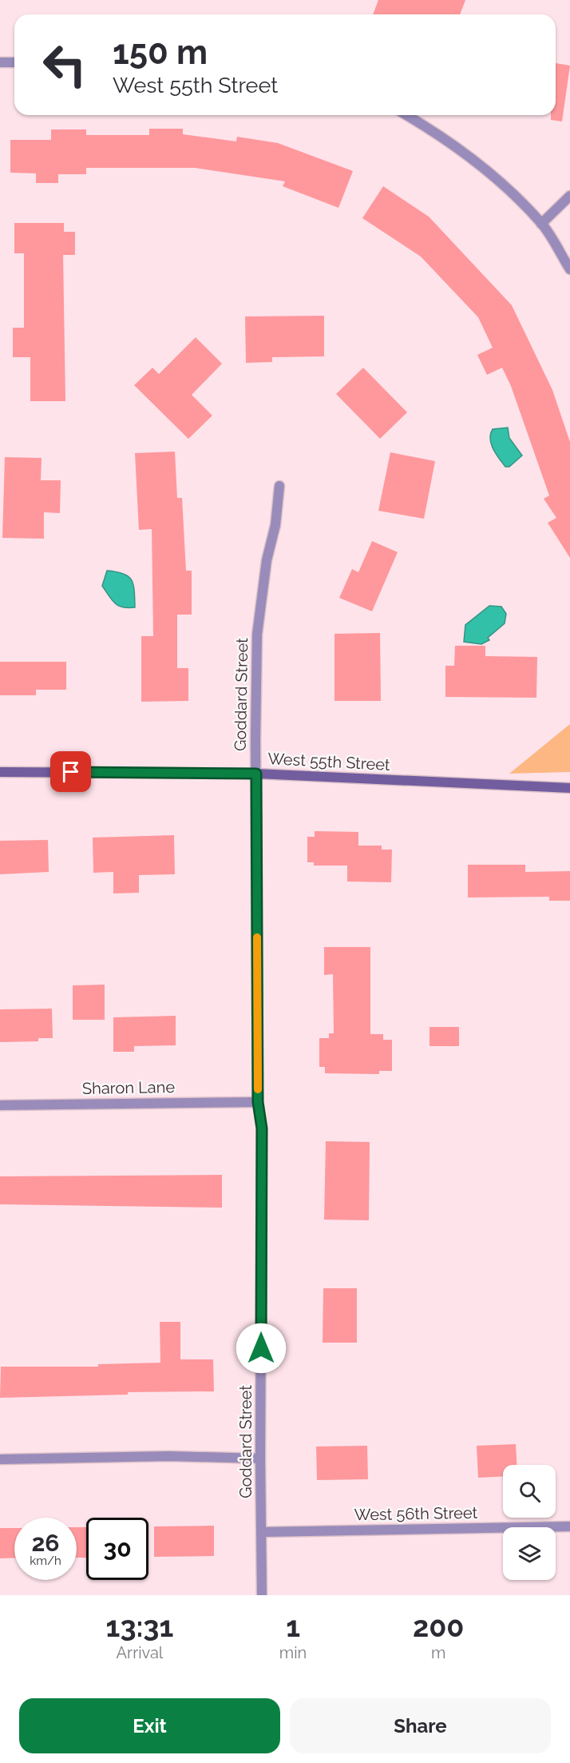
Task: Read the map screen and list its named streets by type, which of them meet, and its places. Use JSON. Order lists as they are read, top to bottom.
{
  "streets": {
    "street": [
      "Goddard Street",
      "West 55th Street",
      "Sharon Lane",
      "West 56th Street"
    ]
  },
  "crossings": [
    ["Goddard Street", "West 55th Street"],
    ["Goddard Street", "Sharon Lane"],
    ["Goddard Street", "West 56th Street"]
  ],
  "page": {
    "turn": ["150 m", "West 55th Street"],
    "speed": "26 km/h",
    "limit": "30",
    "eta": [
      "13:31",
      "Arrival",
      "1",
      "min",
      "200",
      "m"
    ],
    "buttons": ["Exit", "Share"]
  }
}
